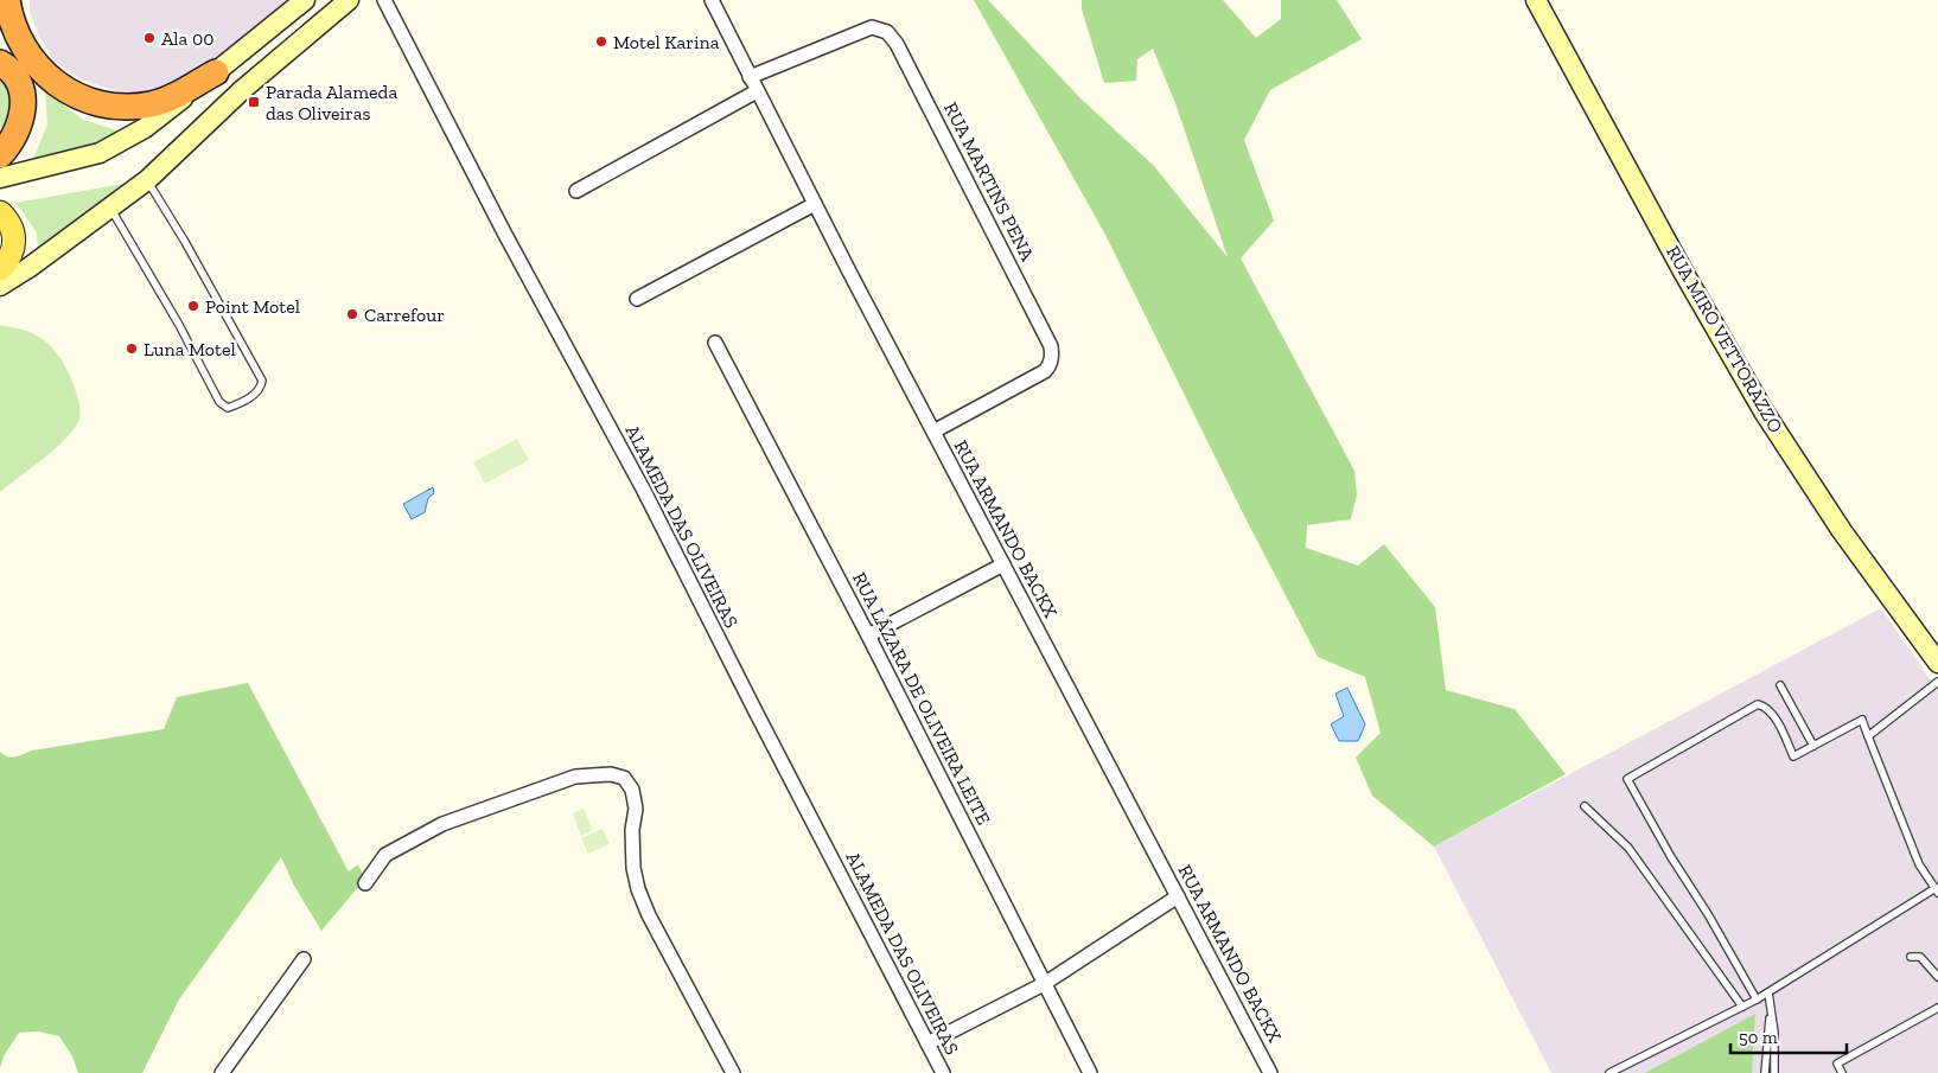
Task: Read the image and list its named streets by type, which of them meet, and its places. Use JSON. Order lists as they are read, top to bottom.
{
  "streets": {
    "main road": ["RUA MIRO VETTORAZZO"],
    "street": [
      "RUA MARTINS PENA",
      "ALAMEDA DAS OLIVEIRAS",
      "RUA ARMANDO BACKX",
      "RUA LÁZARA DE OLIVEIRA LEITE"
    ]
  },
  "crossings": [
    ["RUA MARTINS PENA", "RUA ARMANDO BACKX"]
  ],
  "places": {
    "other": [
      "Ala 00",
      "Motel Karina",
      "Point Motel",
      "Carrefour",
      "Luna Motel"
    ],
    "transit": ["Parada Alameda das Oliveiras"]
  },
  "scale_bar": "50 m"
}
